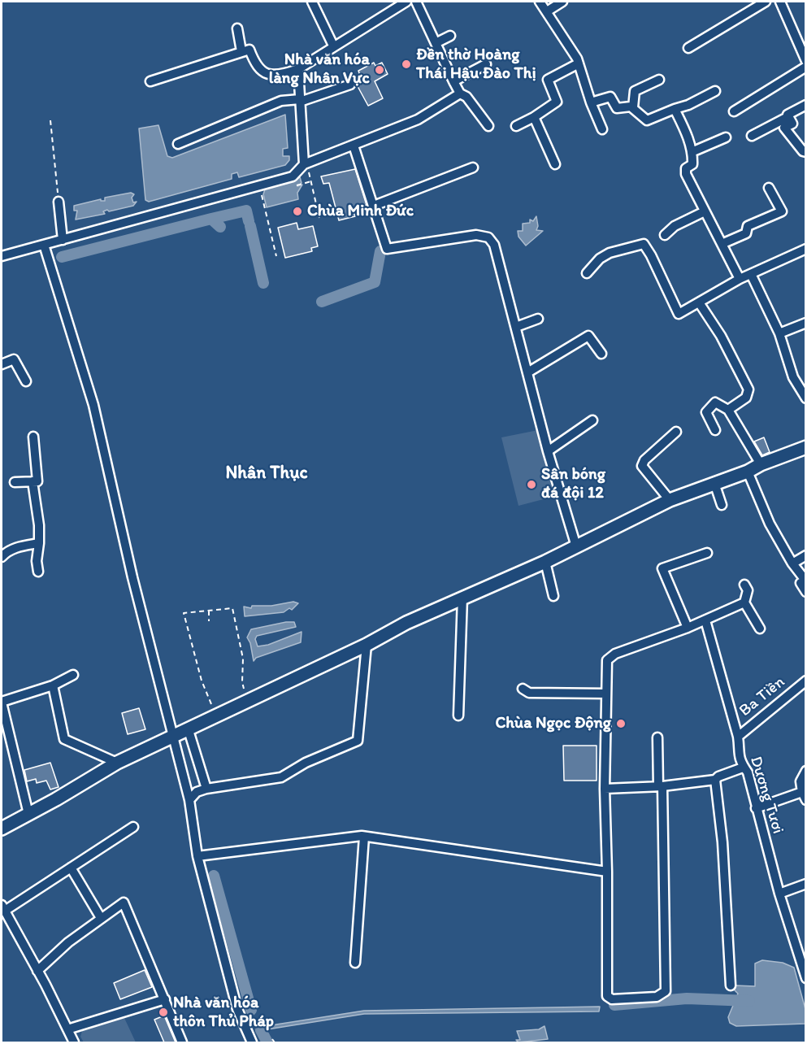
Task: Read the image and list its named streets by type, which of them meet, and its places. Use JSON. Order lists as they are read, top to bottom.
{
  "streets": {
    "street": ["Ba Tiền", "Dương Tươi"]
  },
  "crossings": [
    ["Ba Tiền", "Dương Tươi"]
  ],
  "districts": ["Nhân Thục"],
  "places": [
    "Đền thờ Hoàng Thái Hậu Đào Thị",
    "Nhà văn hóa làng Nhân Vực",
    "Chùa Minh Đức",
    "Sân bóng đá đội 12",
    "Chùa Ngọc Động",
    "Nhà văn hóa thôn Thủ Pháp"
  ]
}
